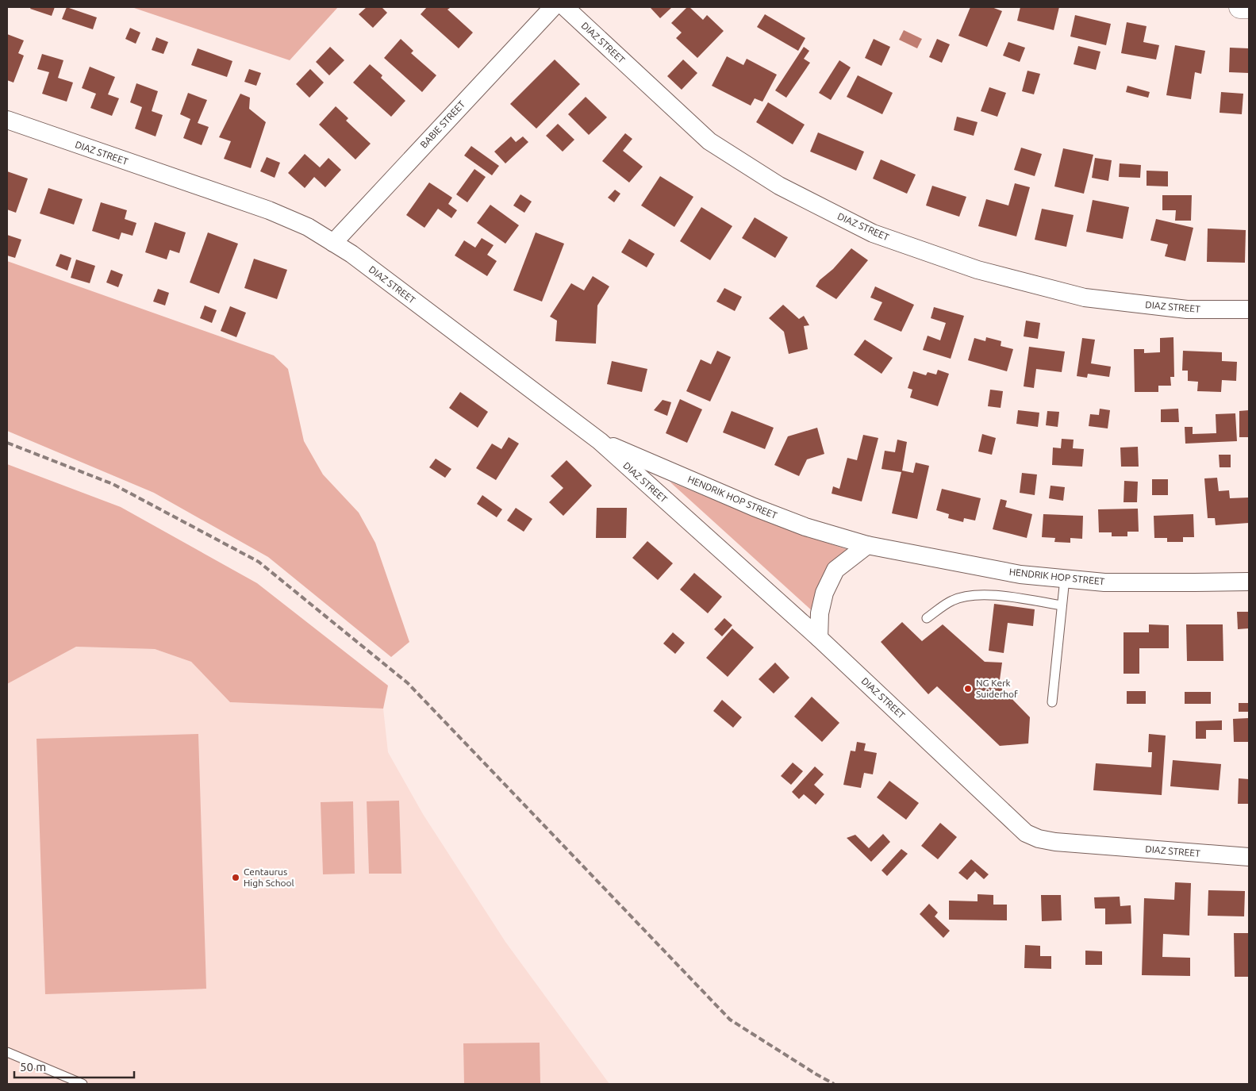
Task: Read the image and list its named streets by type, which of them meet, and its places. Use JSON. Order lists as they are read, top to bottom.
{
  "streets": {
    "street": ["DIAZ STREET", "BABIE STREET", "HENDRIK HOP STREET"]
  },
  "crossings": [
    ["DIAZ STREET", "BABIE STREET"],
    ["DIAZ STREET", "HENDRIK HOP STREET"]
  ],
  "places": ["NG Kerk Suiderhof", "Centaurus High School"],
  "scale_bar": "50 m"
}
